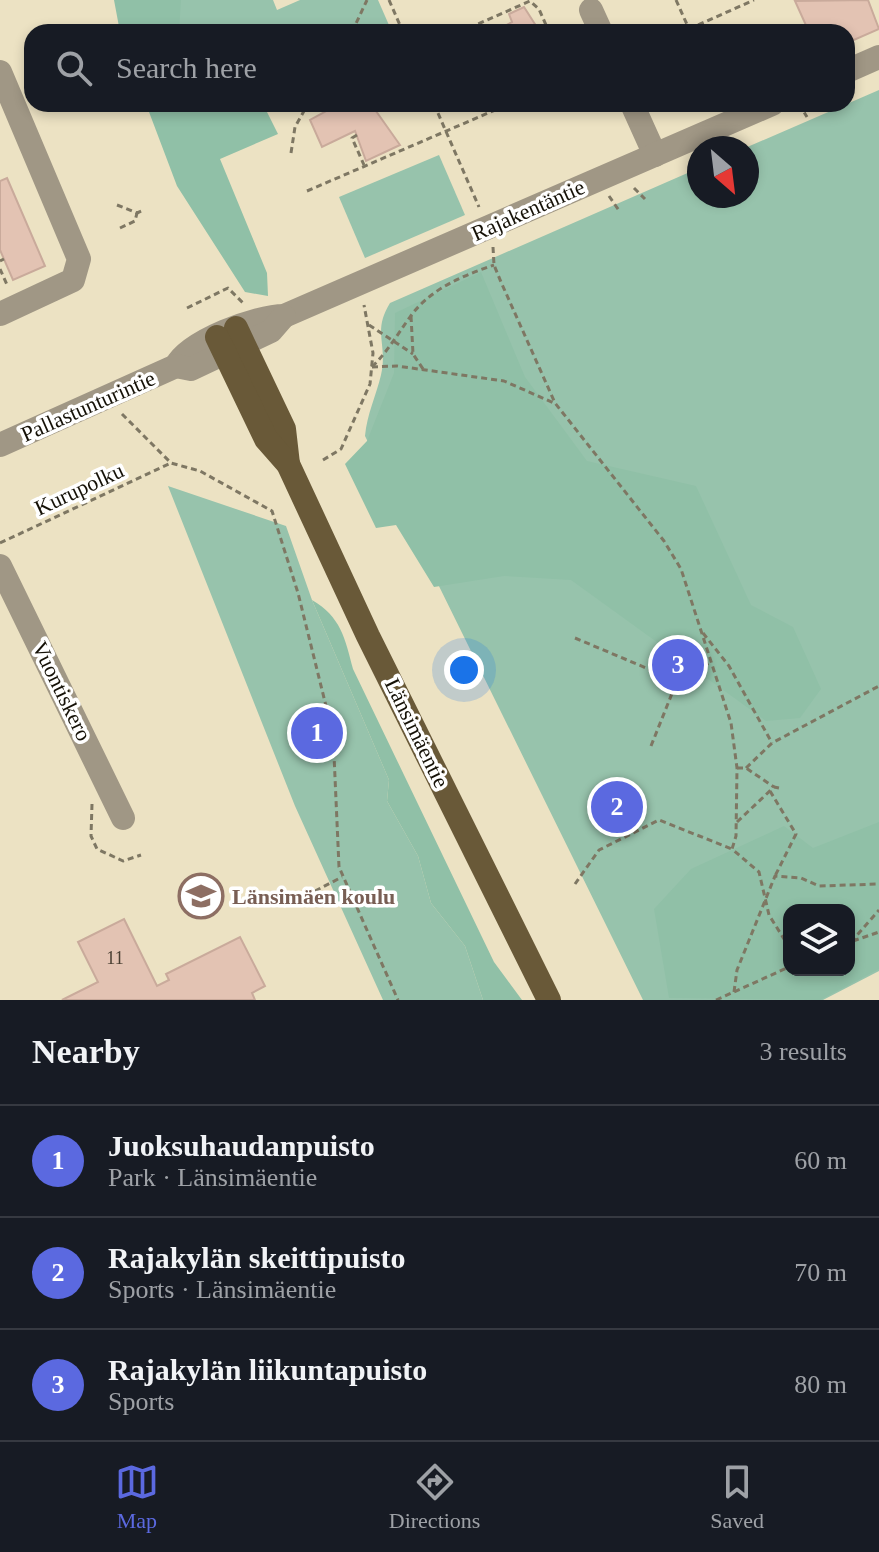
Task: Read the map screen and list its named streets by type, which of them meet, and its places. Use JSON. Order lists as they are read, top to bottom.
{
  "streets": {
    "main road": ["Länsimäentie"],
    "street": ["Rajakentäntie", "Pallastunturintie", "Vuontiskero"],
    "path": ["Kurupolku"]
  },
  "crossings": [
    ["Rajakentäntie", "Pallastunturintie"],
    ["Rajakentäntie", "Länsimäentie"],
    ["Pallastunturintie", "Länsimäentie"]
  ],
  "places": {
    "school or university": ["Länsimäen koulu"]
  },
  "house_numbers": ["11"],
  "north": "bottom right",
  "page": {
    "search": "Search here",
    "pins": ["3", "1", "2"],
    "heading": ["Nearby", "3 results"],
    "list": [
      {
        "mark": "1",
        "name": "Juoksuhaudanpuisto",
        "note": "Park · Länsimäentie",
        "value": "60 m"
      },
      {
        "mark": "2",
        "name": "Rajakylän skeittipuisto",
        "note": "Sports · Länsimäentie",
        "value": "70 m"
      },
      {
        "mark": "3",
        "name": "Rajakylän liikuntapuisto",
        "note": "Sports",
        "value": "80 m"
      }
    ],
    "nav": ["Map", "Directions", "Saved"]
  }
}
